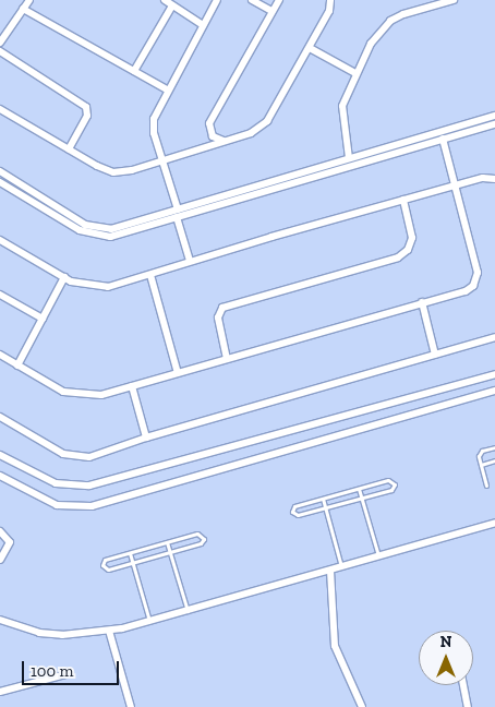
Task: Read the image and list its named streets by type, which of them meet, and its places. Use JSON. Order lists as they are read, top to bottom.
{
  "scale_bar": "100 m",
  "north": "top"
}
